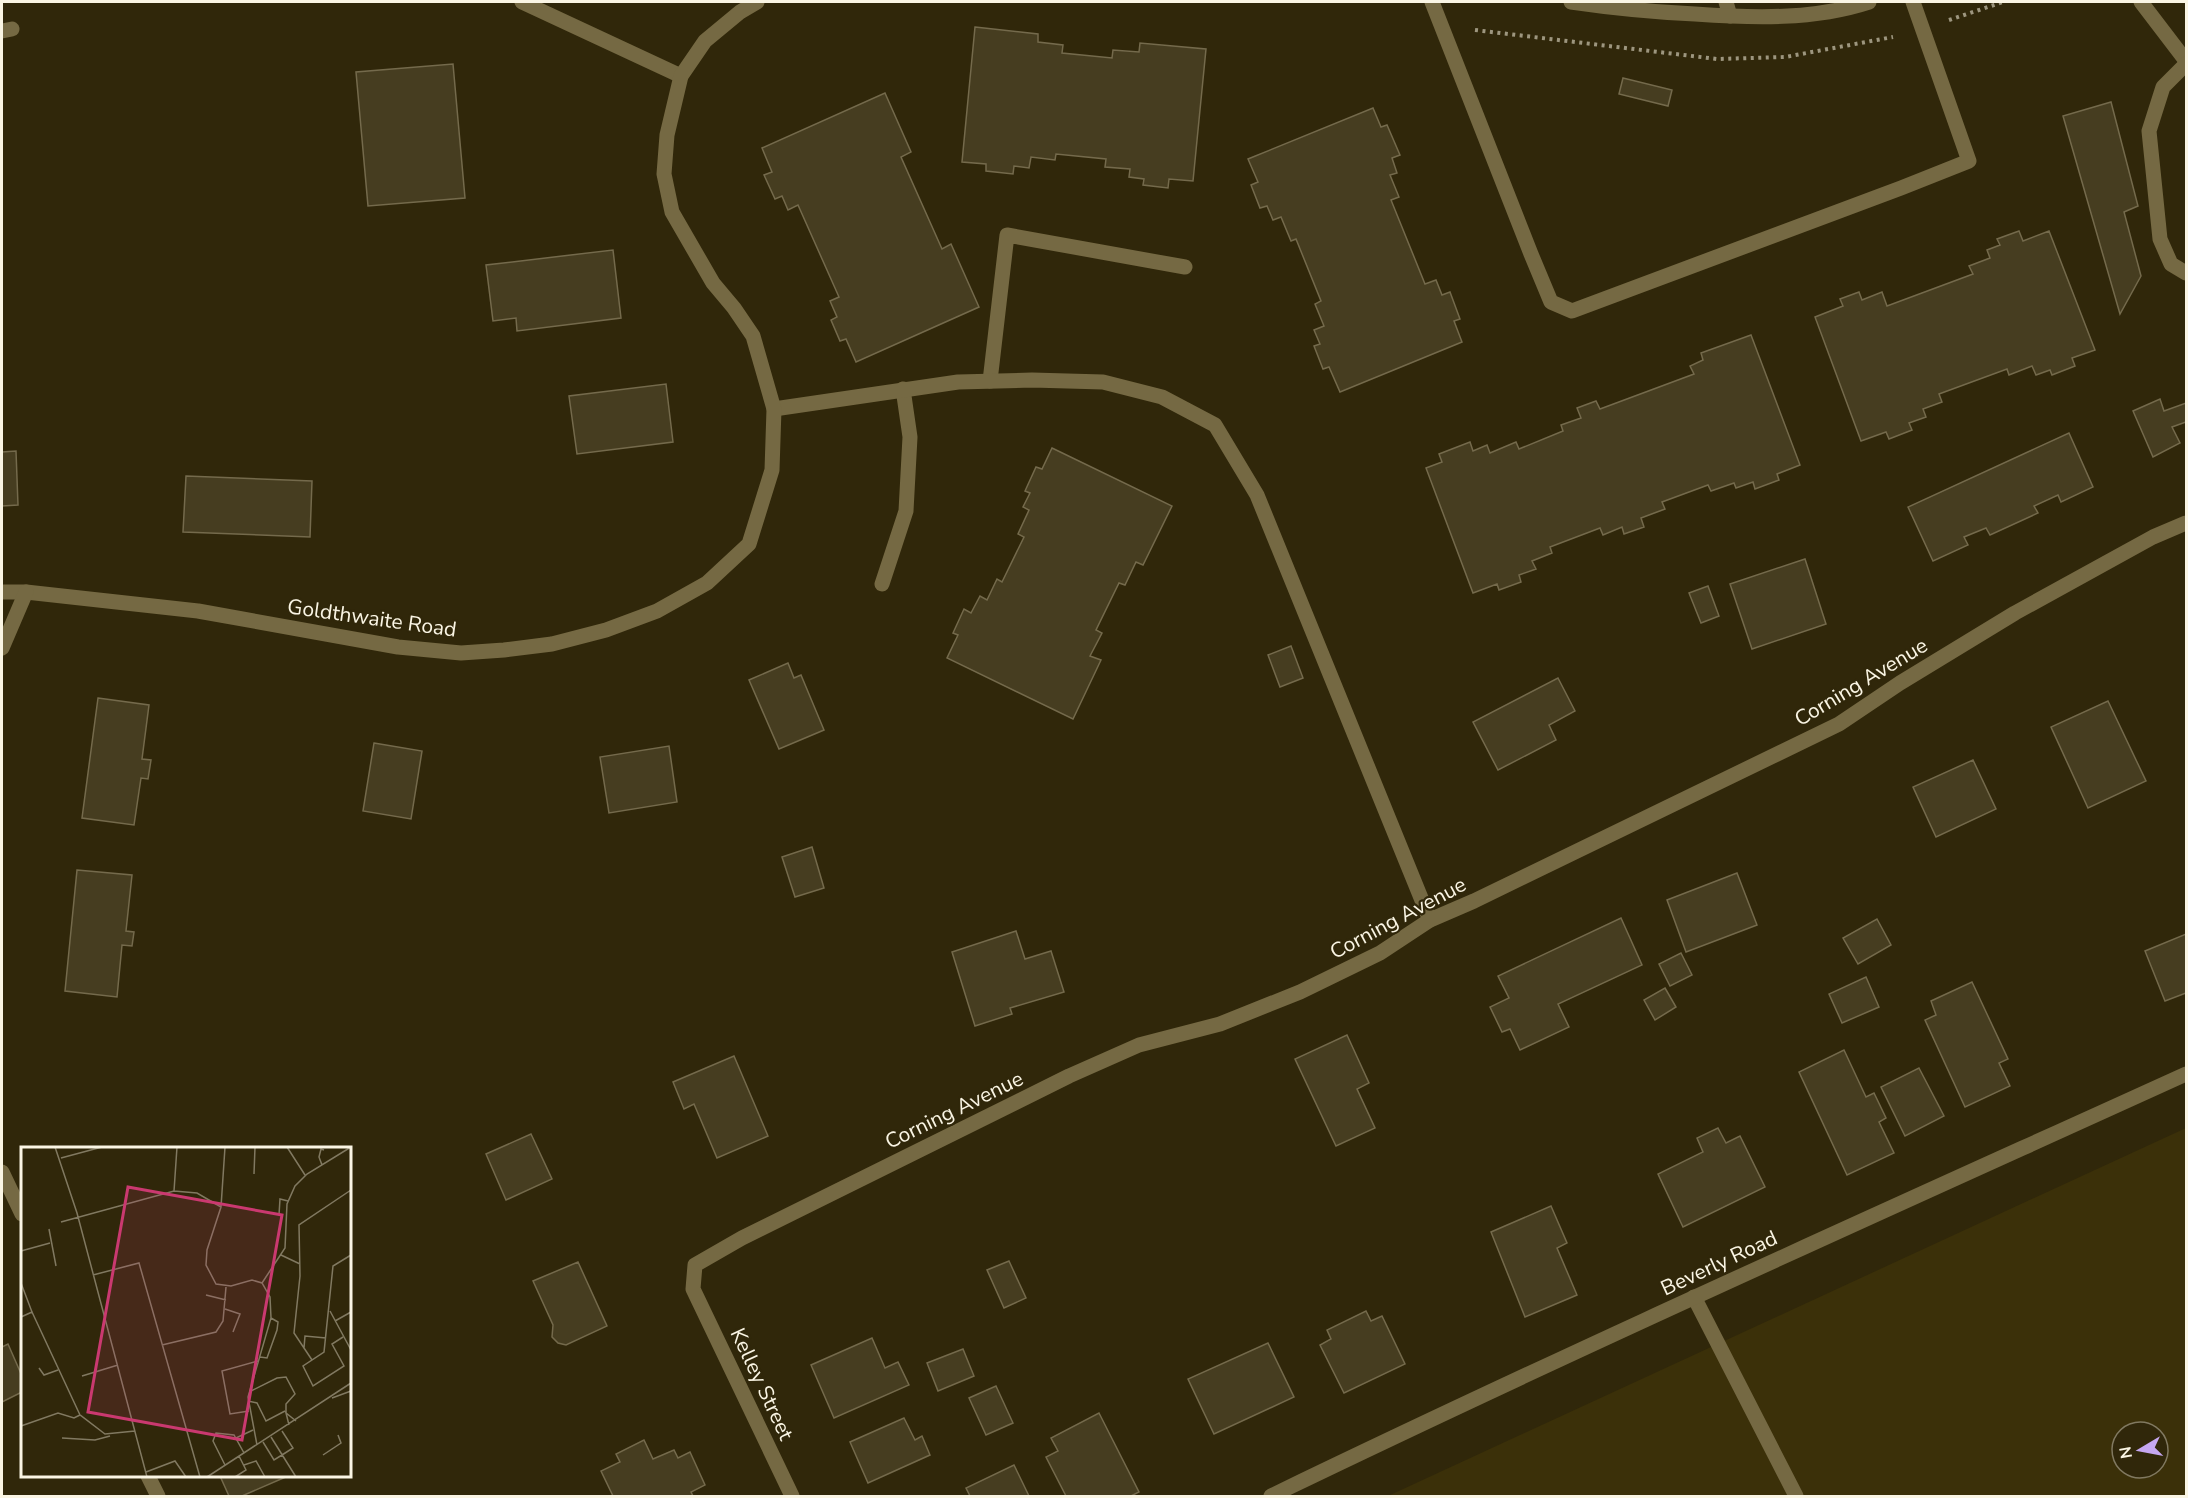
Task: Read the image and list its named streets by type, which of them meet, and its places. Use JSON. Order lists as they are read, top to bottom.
{
  "streets": {
    "street": [
      "Goldthwaite Road",
      "Corning Avenue",
      "Beverly Road",
      "Kelley Street"
    ]
  },
  "crossings": [
    ["Corning Avenue", "Kelley Street"]
  ],
  "north": "left"
}
